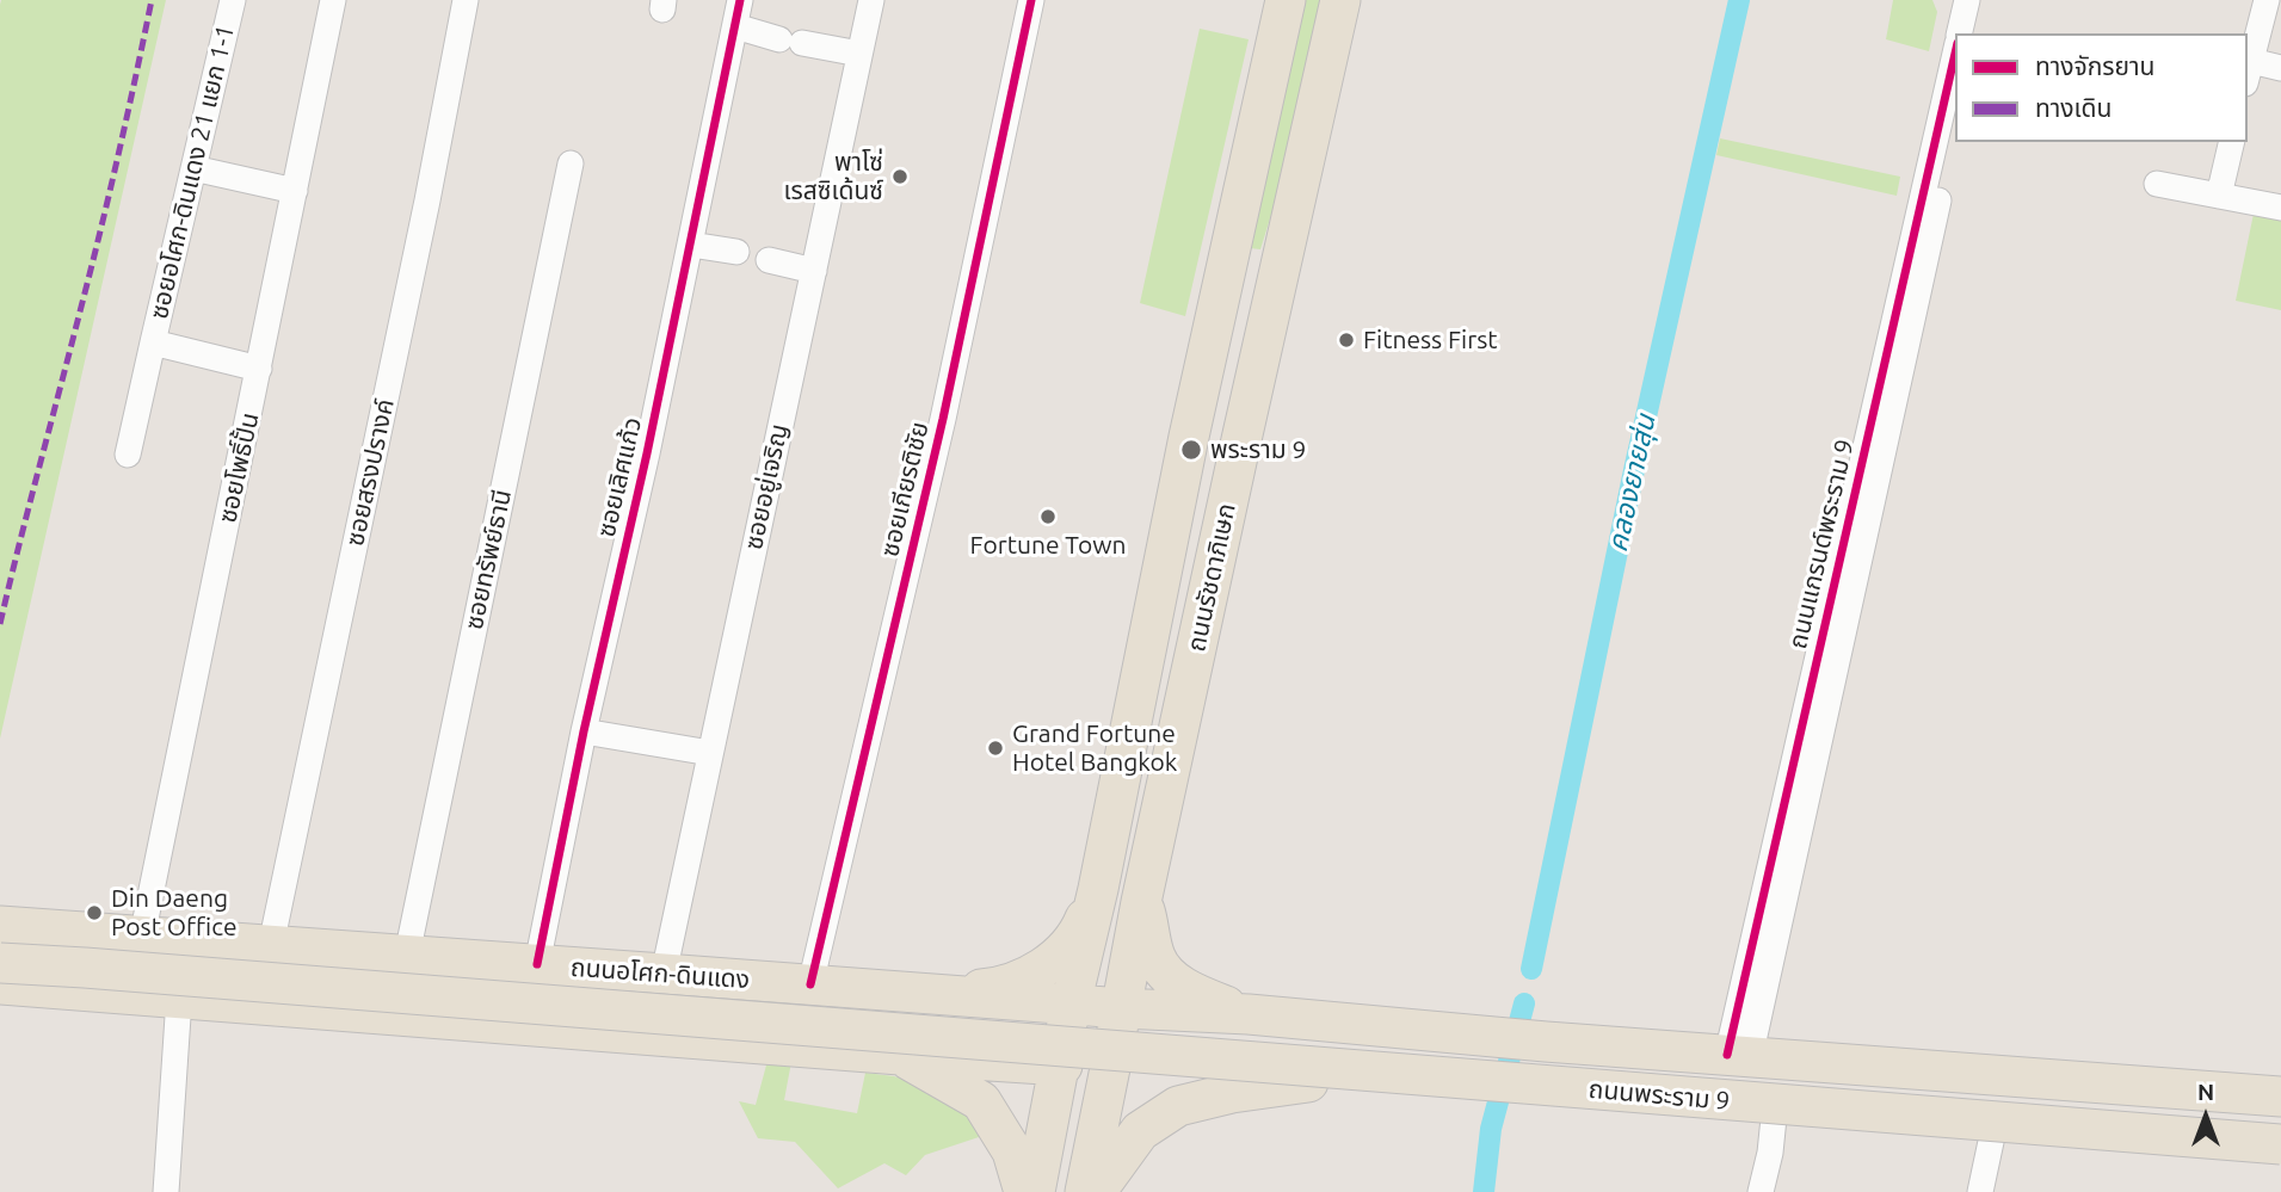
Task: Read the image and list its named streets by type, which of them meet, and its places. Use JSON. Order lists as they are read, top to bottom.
{
  "streets": {
    "main road": ["ถนนรัชดาภิเษก", "ถนนอโศก-ดินแดง", "ถนนพระราม 9"],
    "street": [
      "ซอยอโศก-ดินแดง 21 แยก 1-1",
      "ซอยโพธิ์ปั้น",
      "ซอยสรงปรางค์",
      "ซอยเลิศแก้ว",
      "ซอยอยู่เจริญ",
      "ซอยเกียรติชัย",
      "ถนนแกรนด์พระราม 9",
      "ซอยทรัพย์ธานี"
    ]
  },
  "crossings": [
    ["ซอยโพธิ์ปั้น", "ถนนอโศก-ดินแดง"],
    ["ซอยสรงปรางค์", "ถนนอโศก-ดินแดง"],
    ["ซอยเลิศแก้ว", "ถนนอโศก-ดินแดง"],
    ["ซอยอยู่เจริญ", "ถนนอโศก-ดินแดง"],
    ["ซอยเกียรติชัย", "ถนนอโศก-ดินแดง"],
    ["ถนนแกรนด์พระราม 9", "ถนนพระราม 9"],
    ["ซอยทรัพย์ธานี", "ถนนอโศก-ดินแดง"],
    ["ถนนรัชดาภิเษก", "ถนนอโศก-ดินแดง"],
    ["ถนนรัชดาภิเษก", "ถนนพระราม 9"],
    ["ถนนอโศก-ดินแดง", "ถนนพระราม 9"]
  ],
  "water": ["คลองยายสุ่น"],
  "places": [
    "พาโซ่ เรสซิเด้นซ์",
    "Fitness First",
    "พระราม 9",
    "Fortune Town",
    "Grand Fortune Hotel Bangkok",
    "Din Daeng Post Office"
  ],
  "legend": ["ทางจักรยาน", "ทางเดิน"],
  "north": "top"
}
